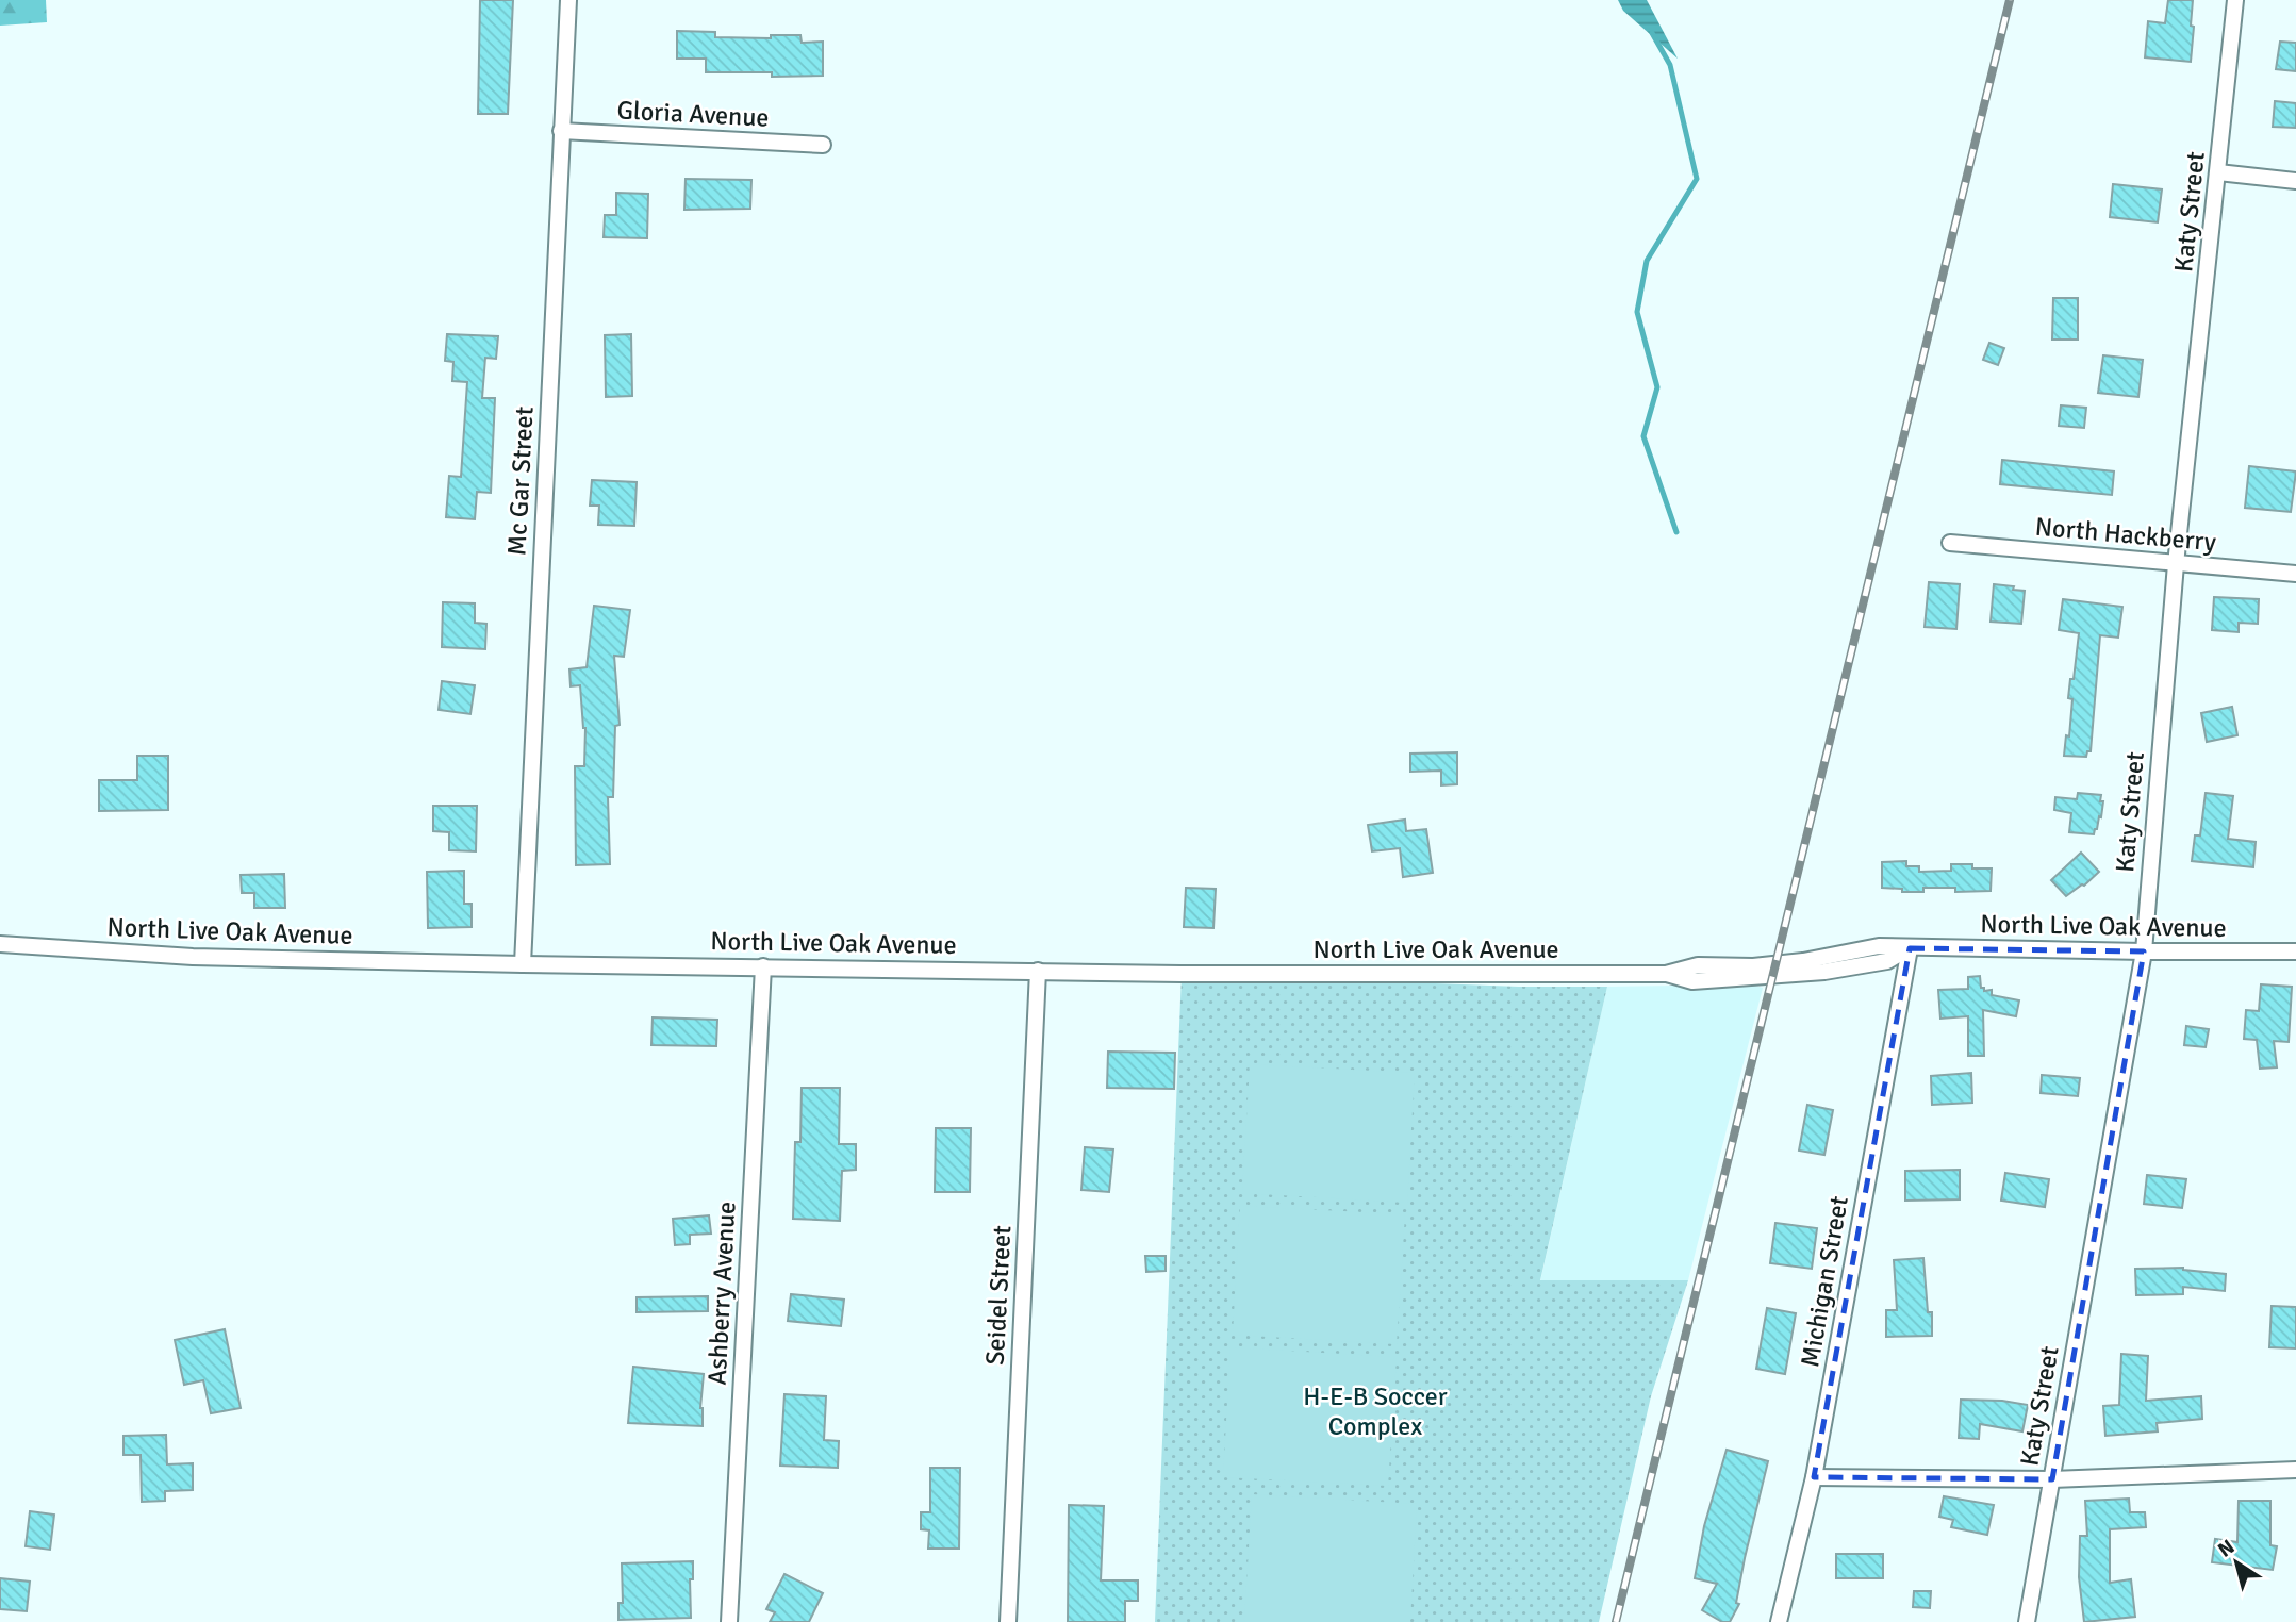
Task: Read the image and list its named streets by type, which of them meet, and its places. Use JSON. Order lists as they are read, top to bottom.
{
  "streets": {
    "street": [
      "Gloria Avenue",
      "Katy Street",
      "Mc Gar Street",
      "North Hackberry",
      "North Live Oak Avenue",
      "Michigan Street",
      "Ashberry Avenue",
      "Seidel Street"
    ]
  },
  "crossings": [
    ["Gloria Avenue", "Mc Gar Street"],
    ["Katy Street", "North Hackberry"],
    ["Katy Street", "North Live Oak Avenue"],
    ["Mc Gar Street", "North Live Oak Avenue"],
    ["North Live Oak Avenue", "Michigan Street"],
    ["North Live Oak Avenue", "Ashberry Avenue"],
    ["North Live Oak Avenue", "Seidel Street"]
  ],
  "parks": ["H-E-B Soccer Complex"],
  "north": "top left"
}
